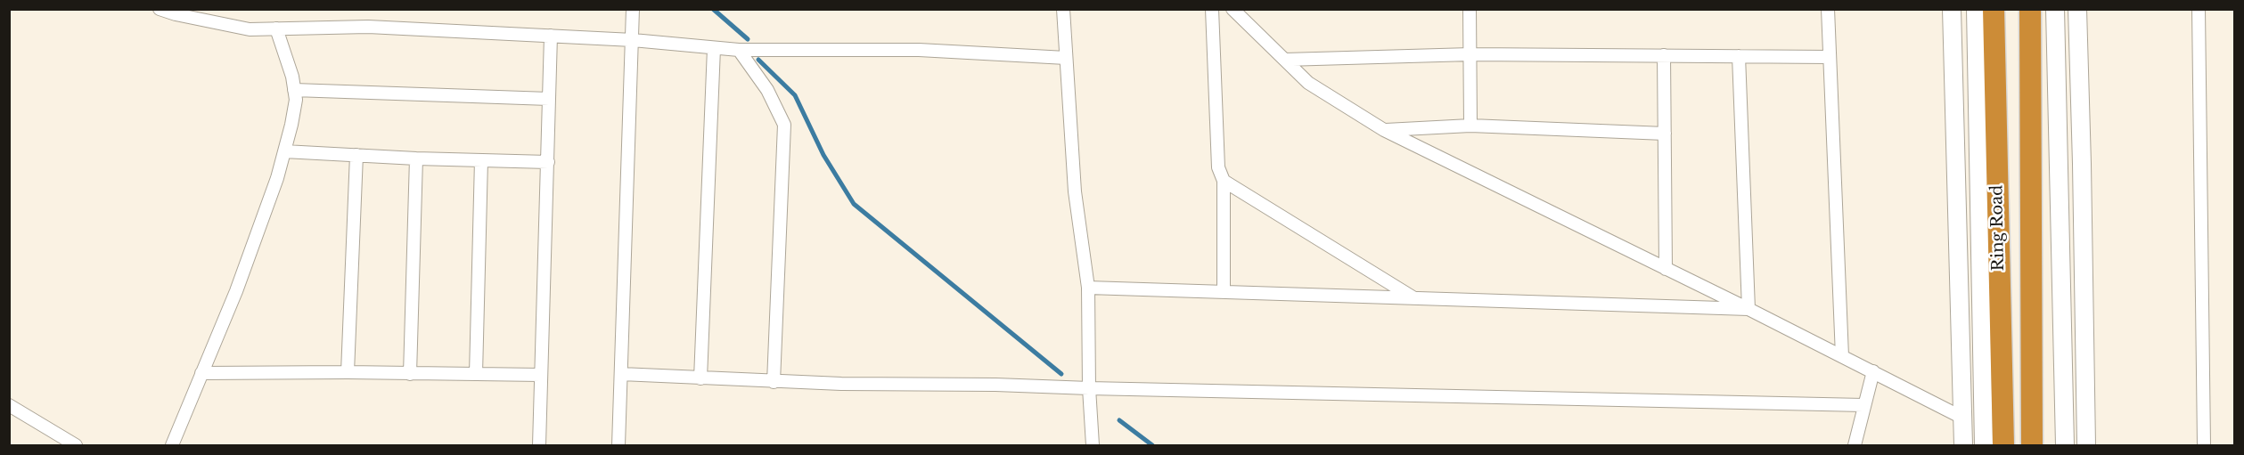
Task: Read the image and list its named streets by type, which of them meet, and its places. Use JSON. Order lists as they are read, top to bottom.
{
  "streets": {
    "highway": ["Ring Road"]
  }
}
